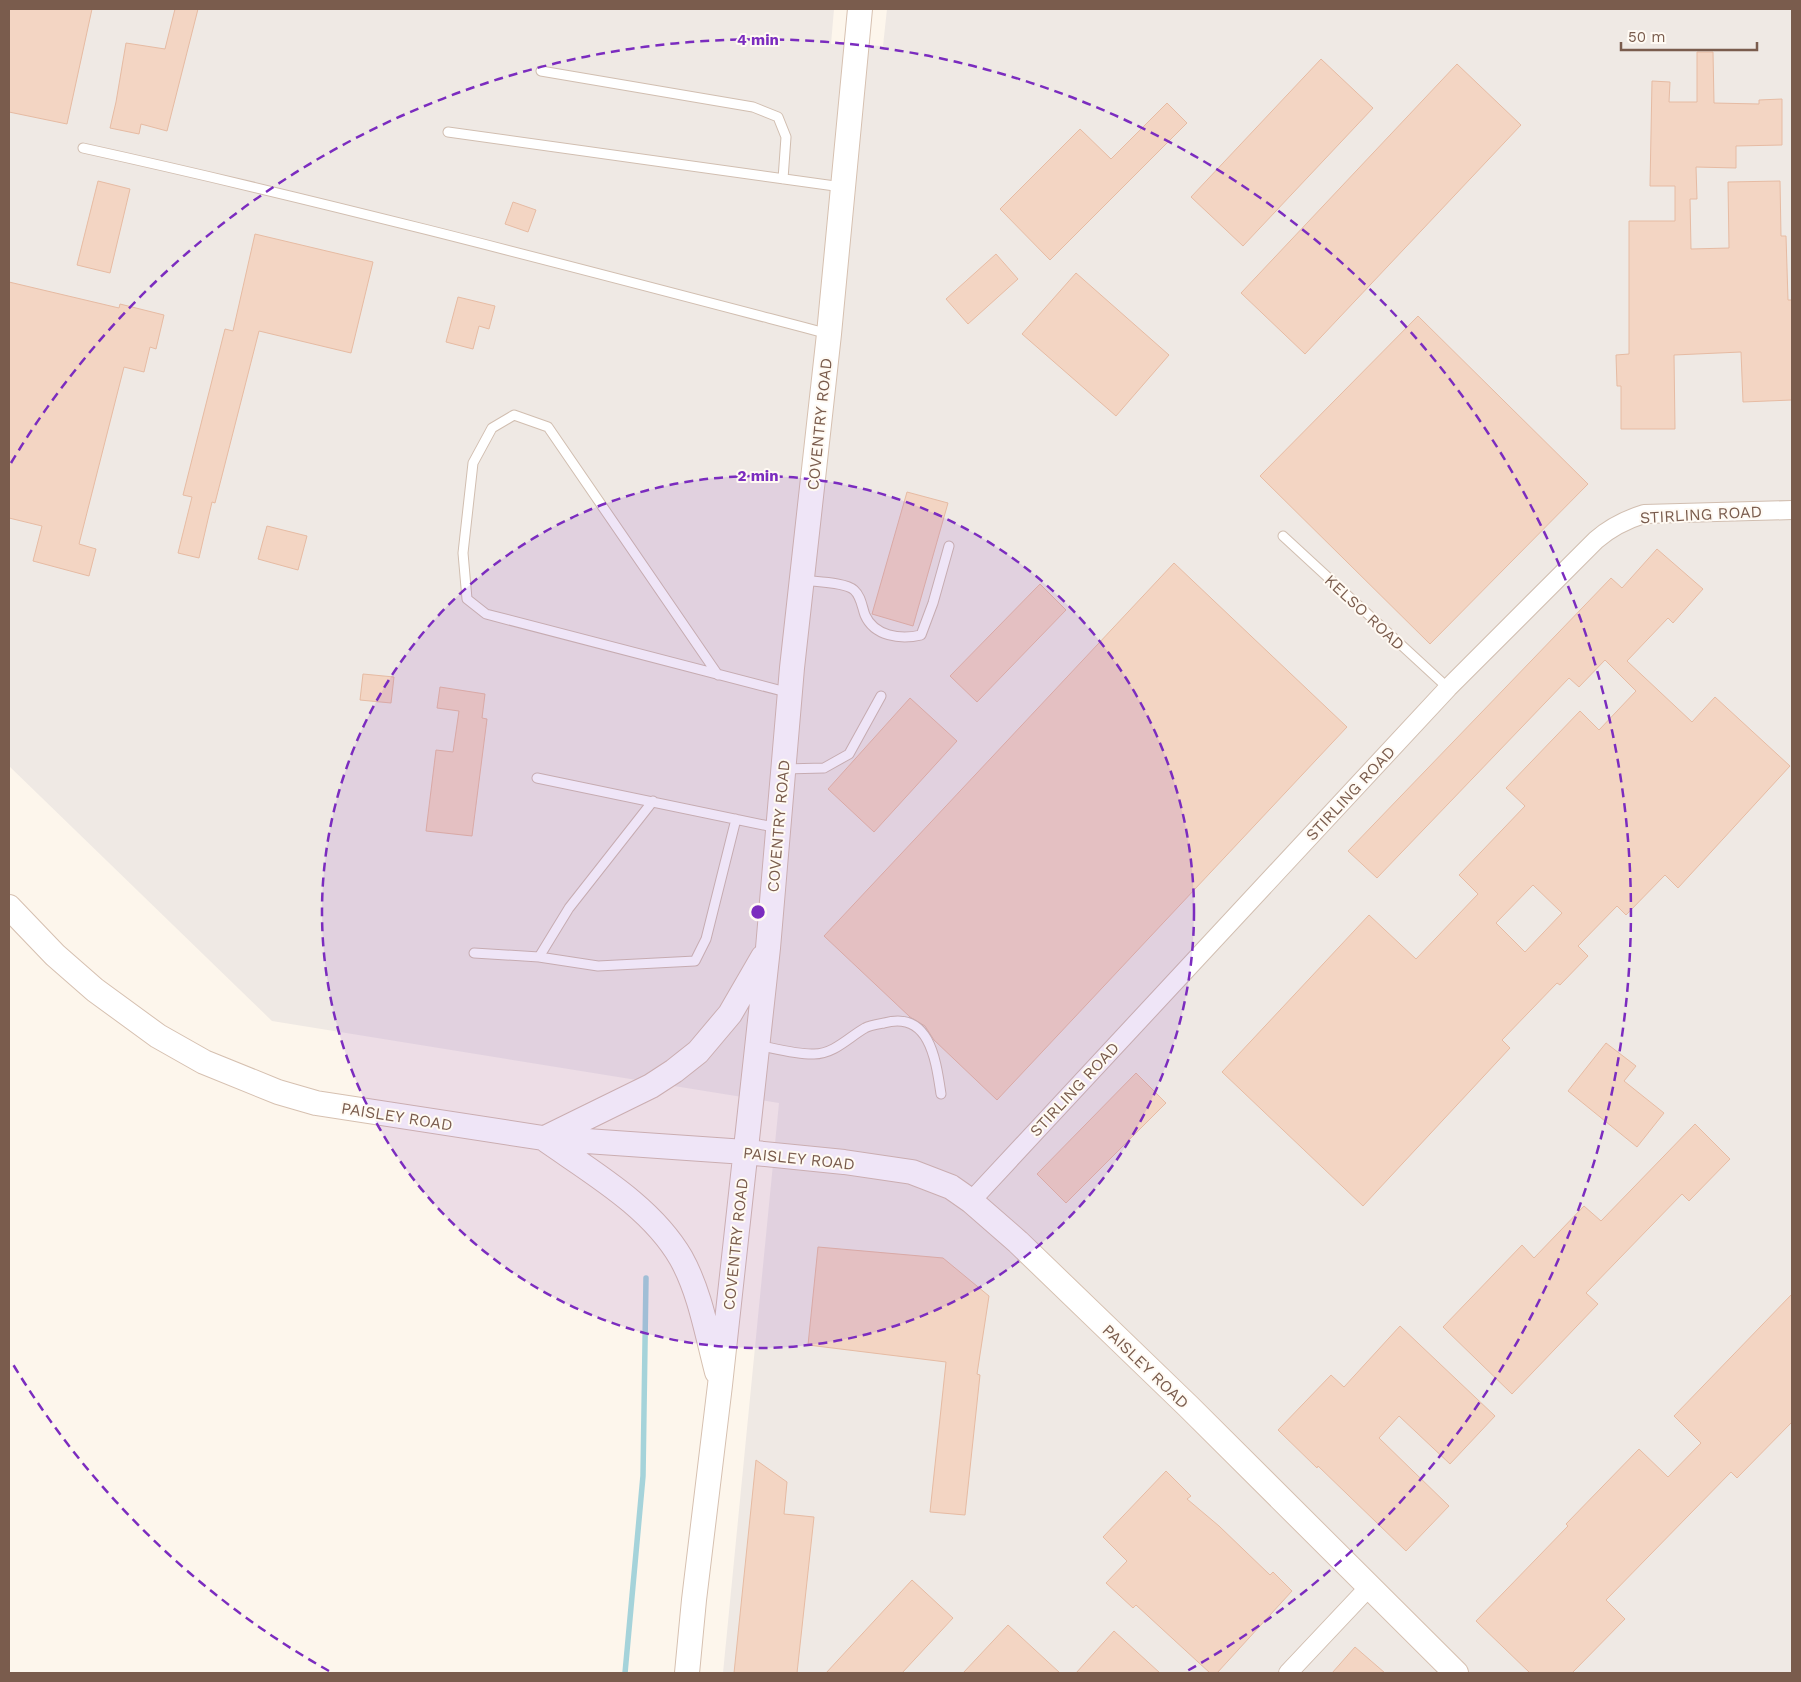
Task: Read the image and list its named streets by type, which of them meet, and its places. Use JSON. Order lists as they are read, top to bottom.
{
  "streets": {
    "main road": ["COVENTRY ROAD", "PAISLEY ROAD"],
    "street": ["STIRLING ROAD"],
    "lane": ["KELSO ROAD"]
  },
  "crossings": [
    ["COVENTRY ROAD", "PAISLEY ROAD"],
    ["STIRLING ROAD", "KELSO ROAD"],
    ["STIRLING ROAD", "PAISLEY ROAD"]
  ],
  "scale_bar": "50 m",
  "rings": ["4 min", "2 min"]
}
